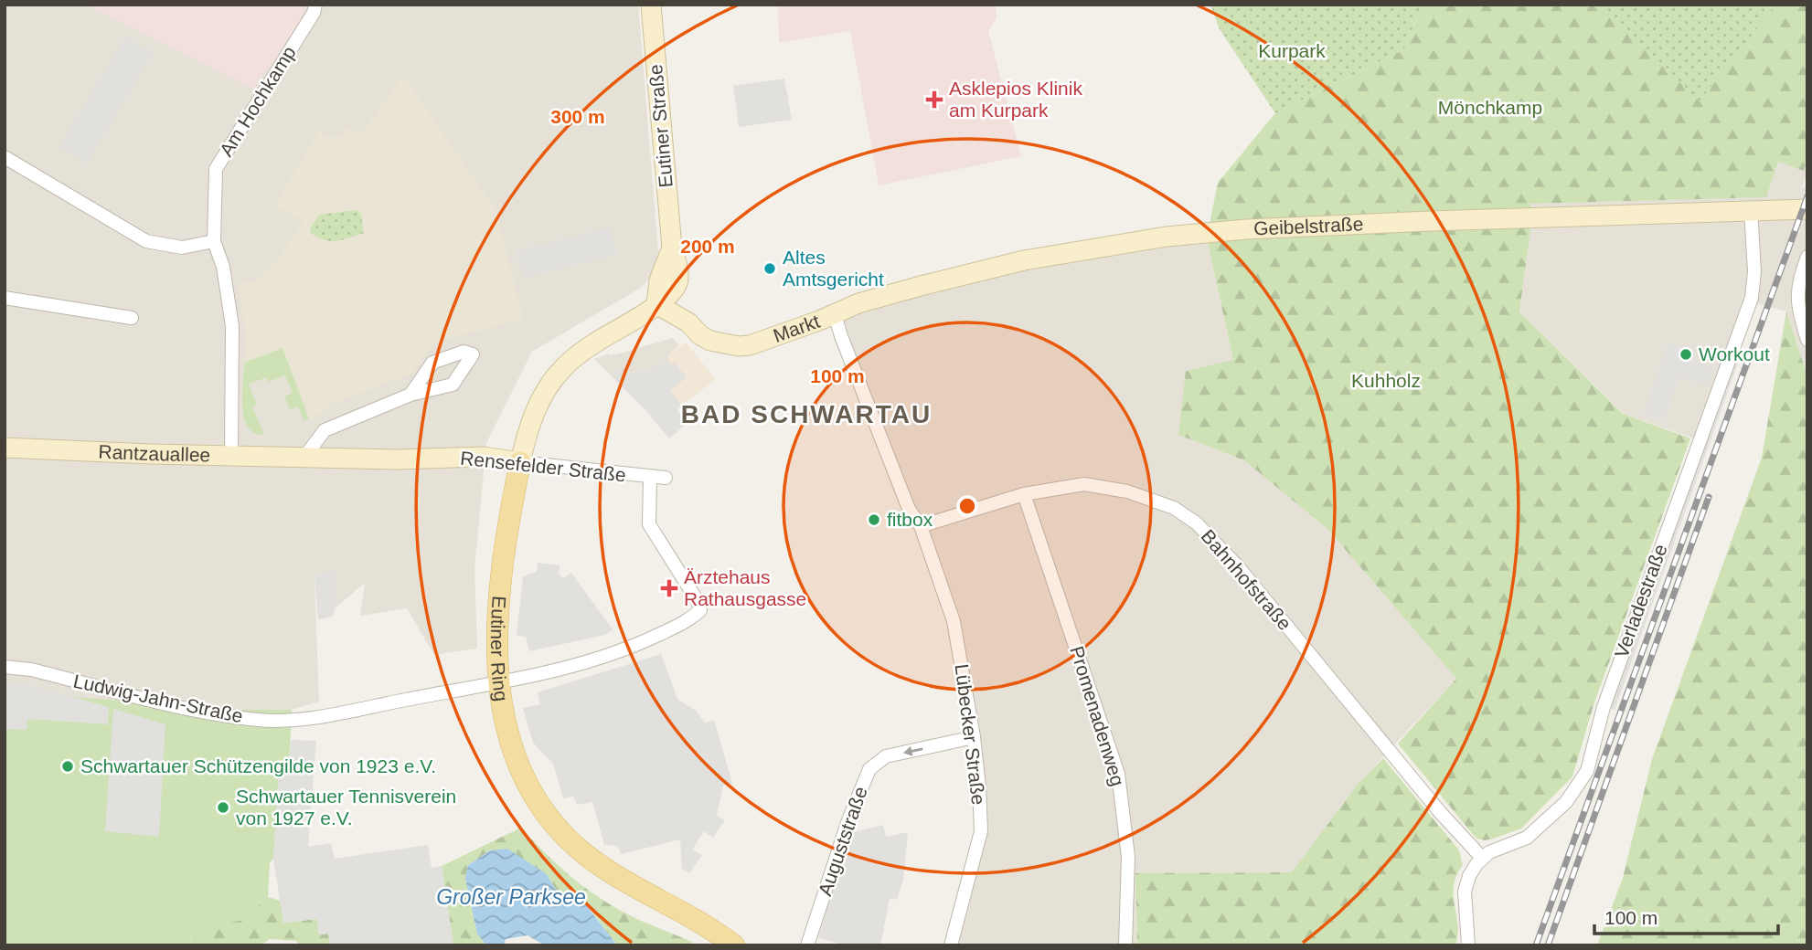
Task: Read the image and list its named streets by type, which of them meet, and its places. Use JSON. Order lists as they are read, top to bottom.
{
  "streets": {
    "main road": ["Eutiner Ring"],
    "street": [
      "Am Hochkamp",
      "Eutiner Straße",
      "Geibelstraße",
      "Markt",
      "Rantzauallee",
      "Rensefelder Straße",
      "Bahnhofstraße",
      "Verladestraße",
      "Ludwig-Jahn-Straße",
      "Promenadenweg",
      "Lübecker Straße",
      "Auguststraße"
    ]
  },
  "crossings": [
    ["Am Hochkamp", "Rantzauallee"],
    ["Eutiner Straße", "Markt"],
    ["Eutiner Straße", "Eutiner Ring"],
    ["Geibelstraße", "Markt"],
    ["Geibelstraße", "Verladestraße"],
    ["Markt", "Bahnhofstraße"],
    ["Markt", "Eutiner Ring"],
    ["Markt", "Lübecker Straße"],
    ["Rantzauallee", "Rensefelder Straße"],
    ["Rensefelder Straße", "Eutiner Ring"],
    ["Rensefelder Straße", "Ludwig-Jahn-Straße"],
    ["Bahnhofstraße", "Verladestraße"],
    ["Bahnhofstraße", "Promenadenweg"],
    ["Bahnhofstraße", "Lübecker Straße"],
    ["Eutiner Ring", "Ludwig-Jahn-Straße"],
    ["Lübecker Straße", "Auguststraße"]
  ],
  "one_way": ["Auguststraße"],
  "districts": ["BAD SCHWARTAU"],
  "water": ["Großer Parksee"],
  "parks": ["Kurpark", "Mönchkamp", "Kuhholz"],
  "places": {
    "health": ["Asklepios Klinik am Kurpark", "Ärztehaus Rathausgasse"],
    "other": [
      "Altes Amtsgericht",
      "Workout",
      "fitbox",
      "Schwartauer Schützengilde von 1923 e.V.",
      "Schwartauer Tennisverein von 1927 e.V."
    ]
  },
  "scale_bar": "100 m",
  "rings": ["300 m", "200 m", "100 m"]
}
